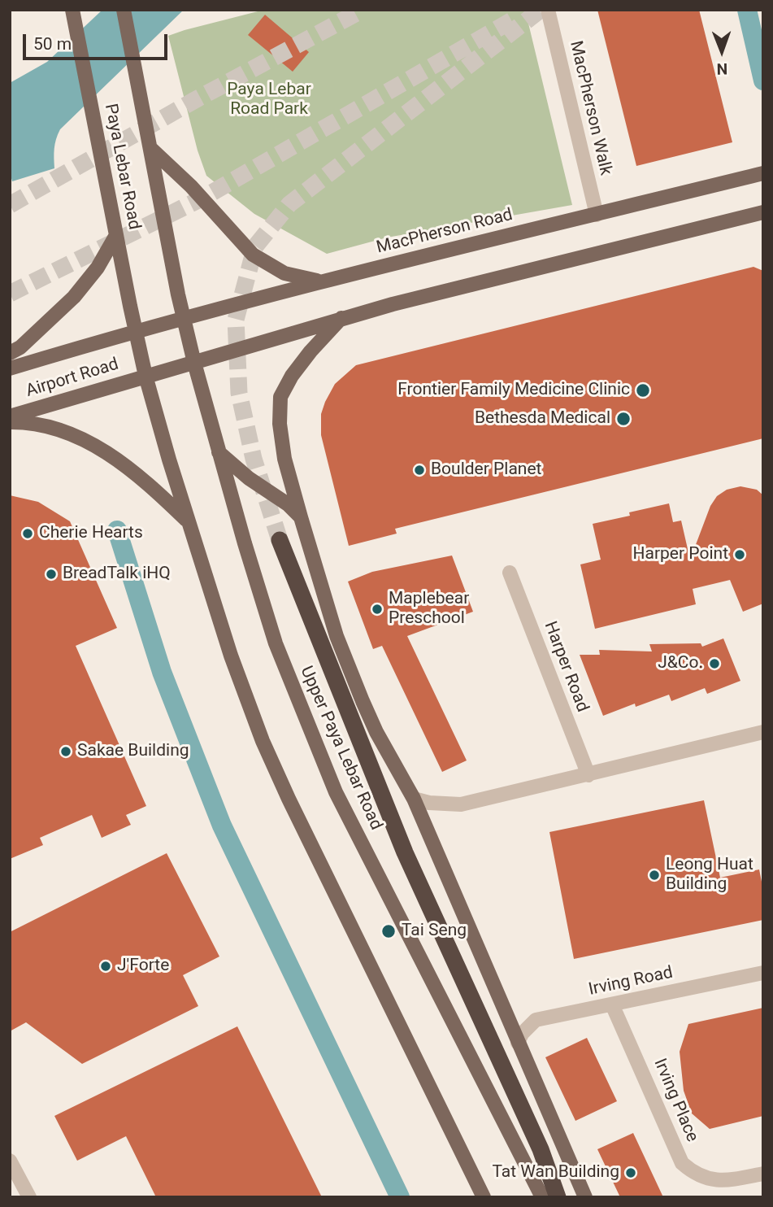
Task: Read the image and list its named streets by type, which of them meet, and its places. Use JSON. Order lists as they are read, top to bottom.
{
  "streets": {
    "main road": [
      "Paya Lebar Road",
      "MacPherson Road",
      "Airport Road",
      "Upper Paya Lebar Road"
    ],
    "street": [
      "MacPherson Walk",
      "Harper Road",
      "Irving Road",
      "Irving Place"
    ]
  },
  "crossings": [
    ["MacPherson Walk", "MacPherson Road"],
    ["Paya Lebar Road", "MacPherson Road"],
    ["Paya Lebar Road", "Airport Road"],
    ["Paya Lebar Road", "Upper Paya Lebar Road"],
    ["MacPherson Road", "Airport Road"],
    ["MacPherson Road", "Upper Paya Lebar Road"],
    ["Irving Road", "Irving Place"]
  ],
  "parks": ["Paya Lebar Road Park"],
  "places": [
    "Frontier Family Medicine Clinic",
    "Bethesda Medical",
    "Boulder Planet",
    "Cherie Hearts",
    "Harper Point",
    "BreadTalk iHQ",
    "Maplebear Preschool",
    "J&Co.",
    "Sakae Building",
    "Leong Huat Building",
    "Tai Seng",
    "J'Forte",
    "Tat Wan Building"
  ],
  "scale_bar": "50 m",
  "north": "bottom"
}
